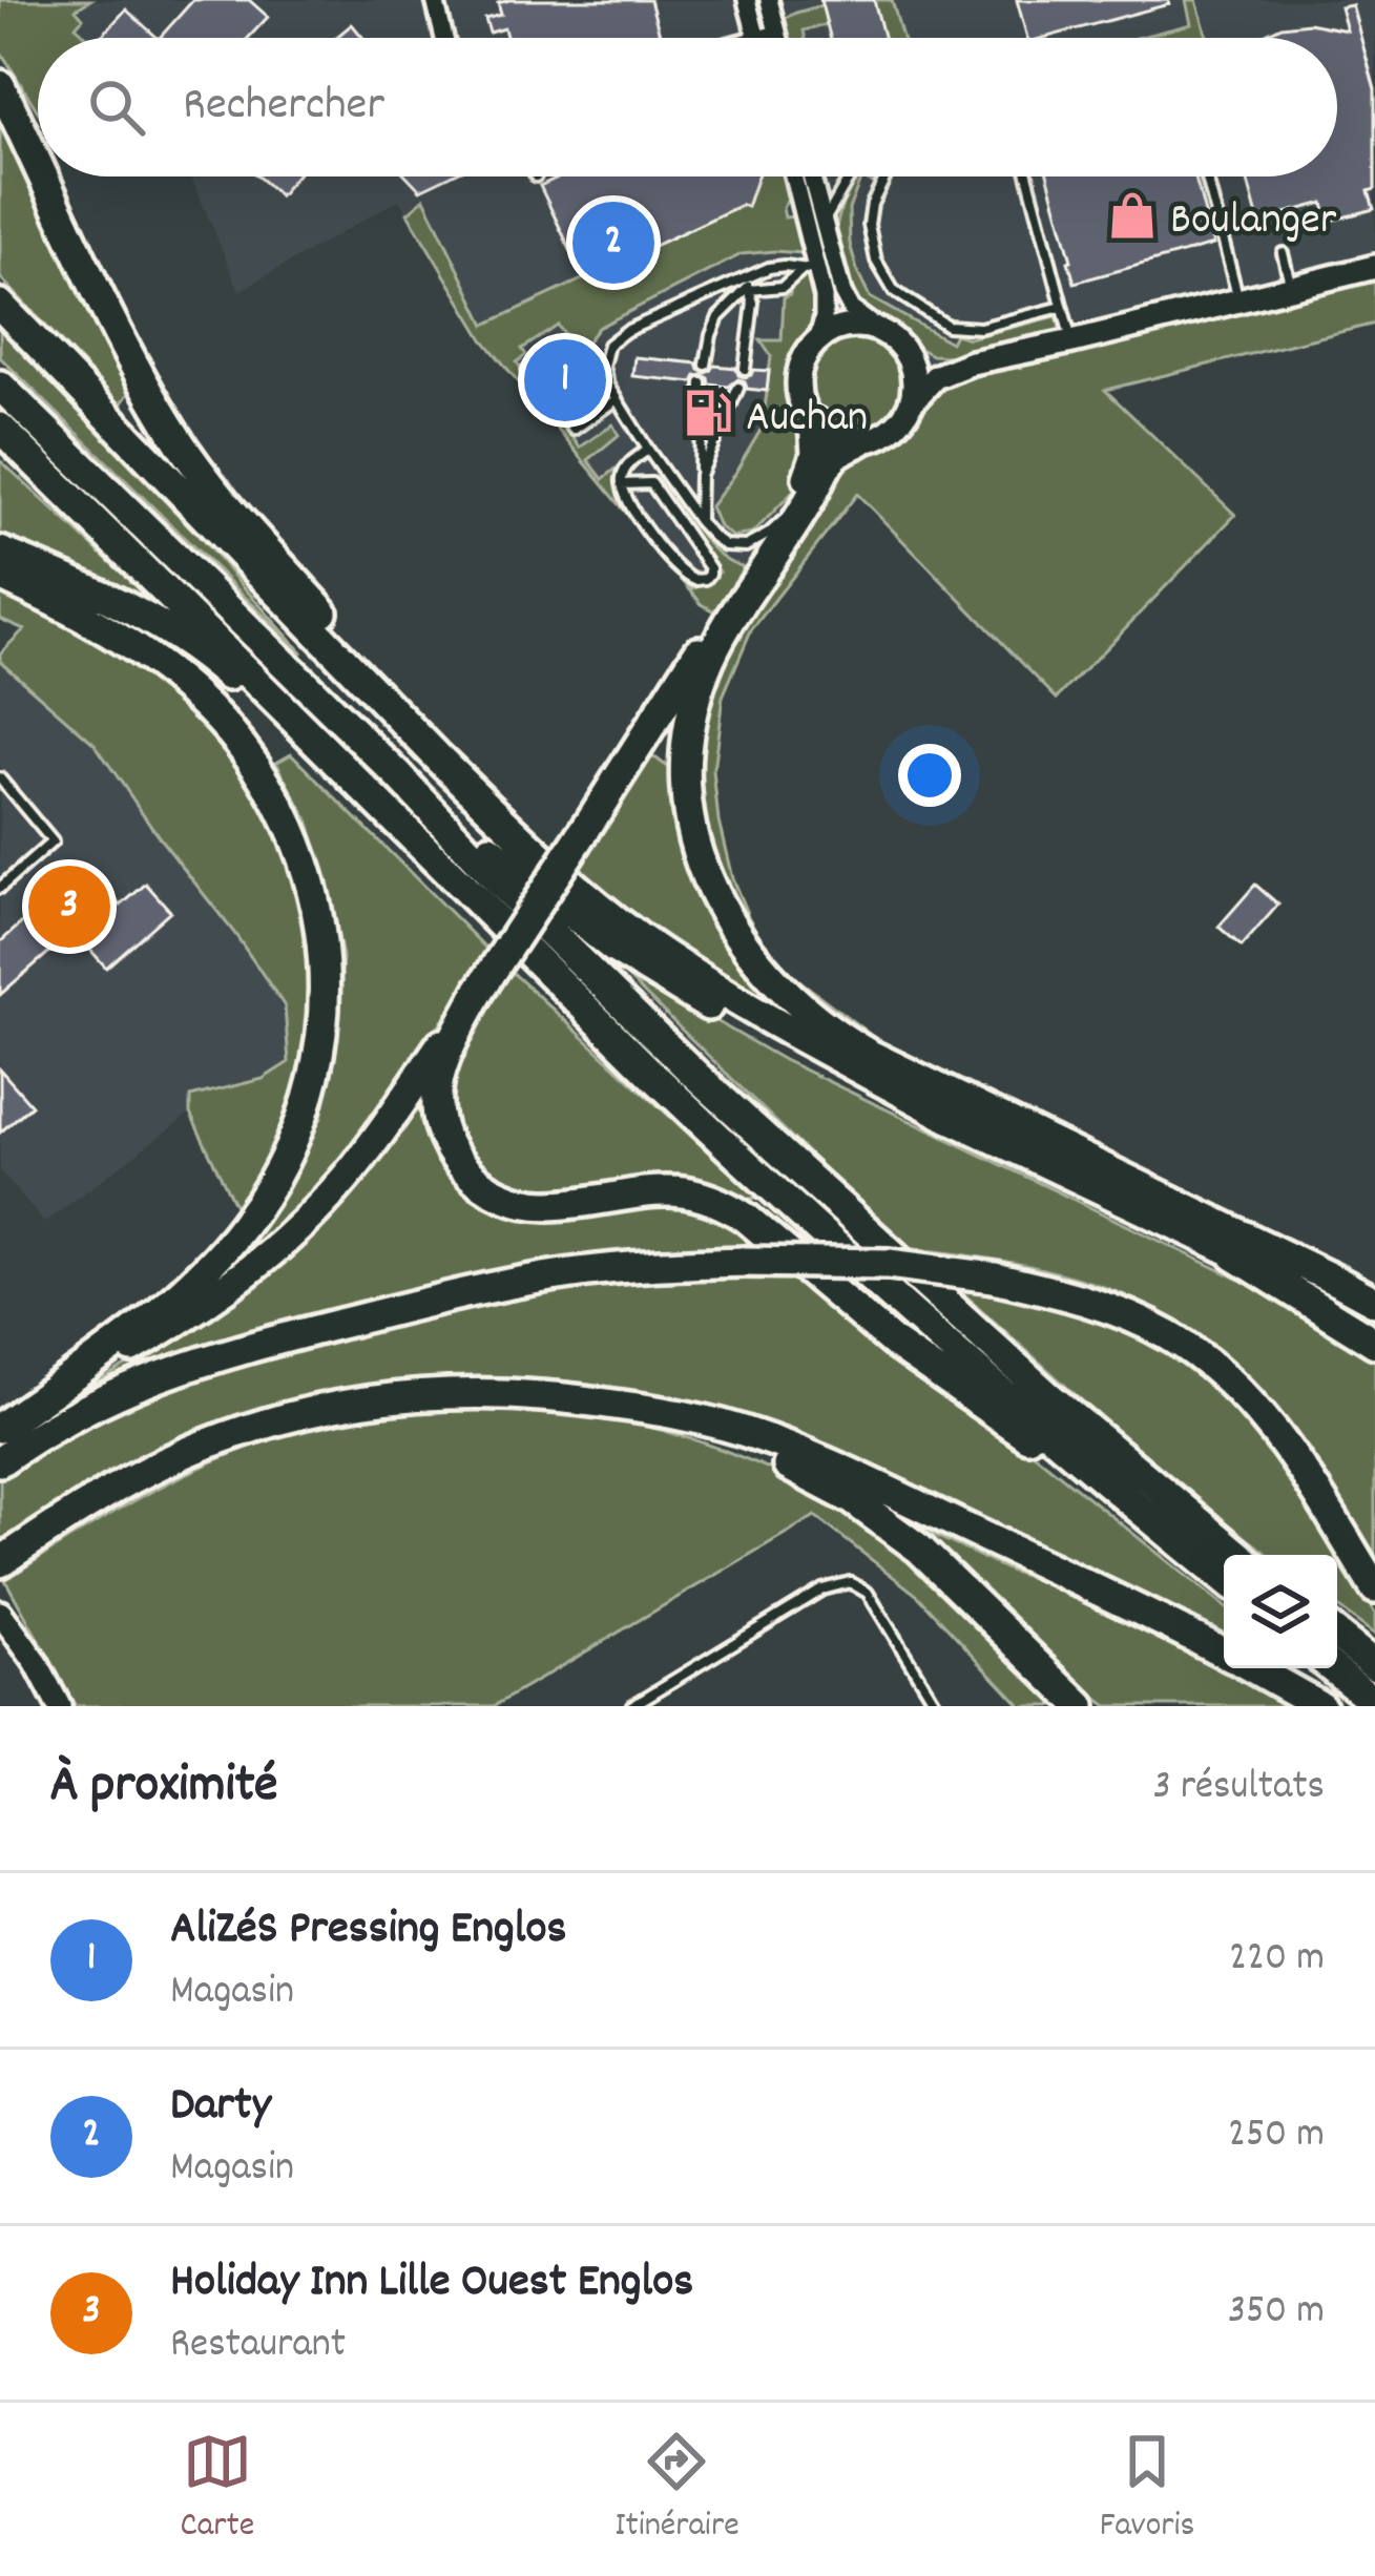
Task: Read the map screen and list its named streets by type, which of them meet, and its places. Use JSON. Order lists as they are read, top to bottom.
{
  "places": {
    "shop": ["Boulanger"],
    "fuel station": ["Auchan"]
  },
  "page": {
    "search": "Rechercher",
    "pins": ["2", "1", "3"],
    "heading": ["À proximité", "3 résultats"],
    "list": [
      {
        "mark": "1",
        "name": "AliZéS Pressing Englos",
        "note": "Magasin",
        "value": "220 m"
      },
      {
        "mark": "2",
        "name": "Darty",
        "note": "Magasin",
        "value": "250 m"
      },
      {
        "mark": "3",
        "name": "Holiday Inn Lille Ouest Englos",
        "note": "Restaurant",
        "value": "350 m"
      }
    ],
    "nav": ["Carte", "Itinéraire", "Favoris"]
  }
}
